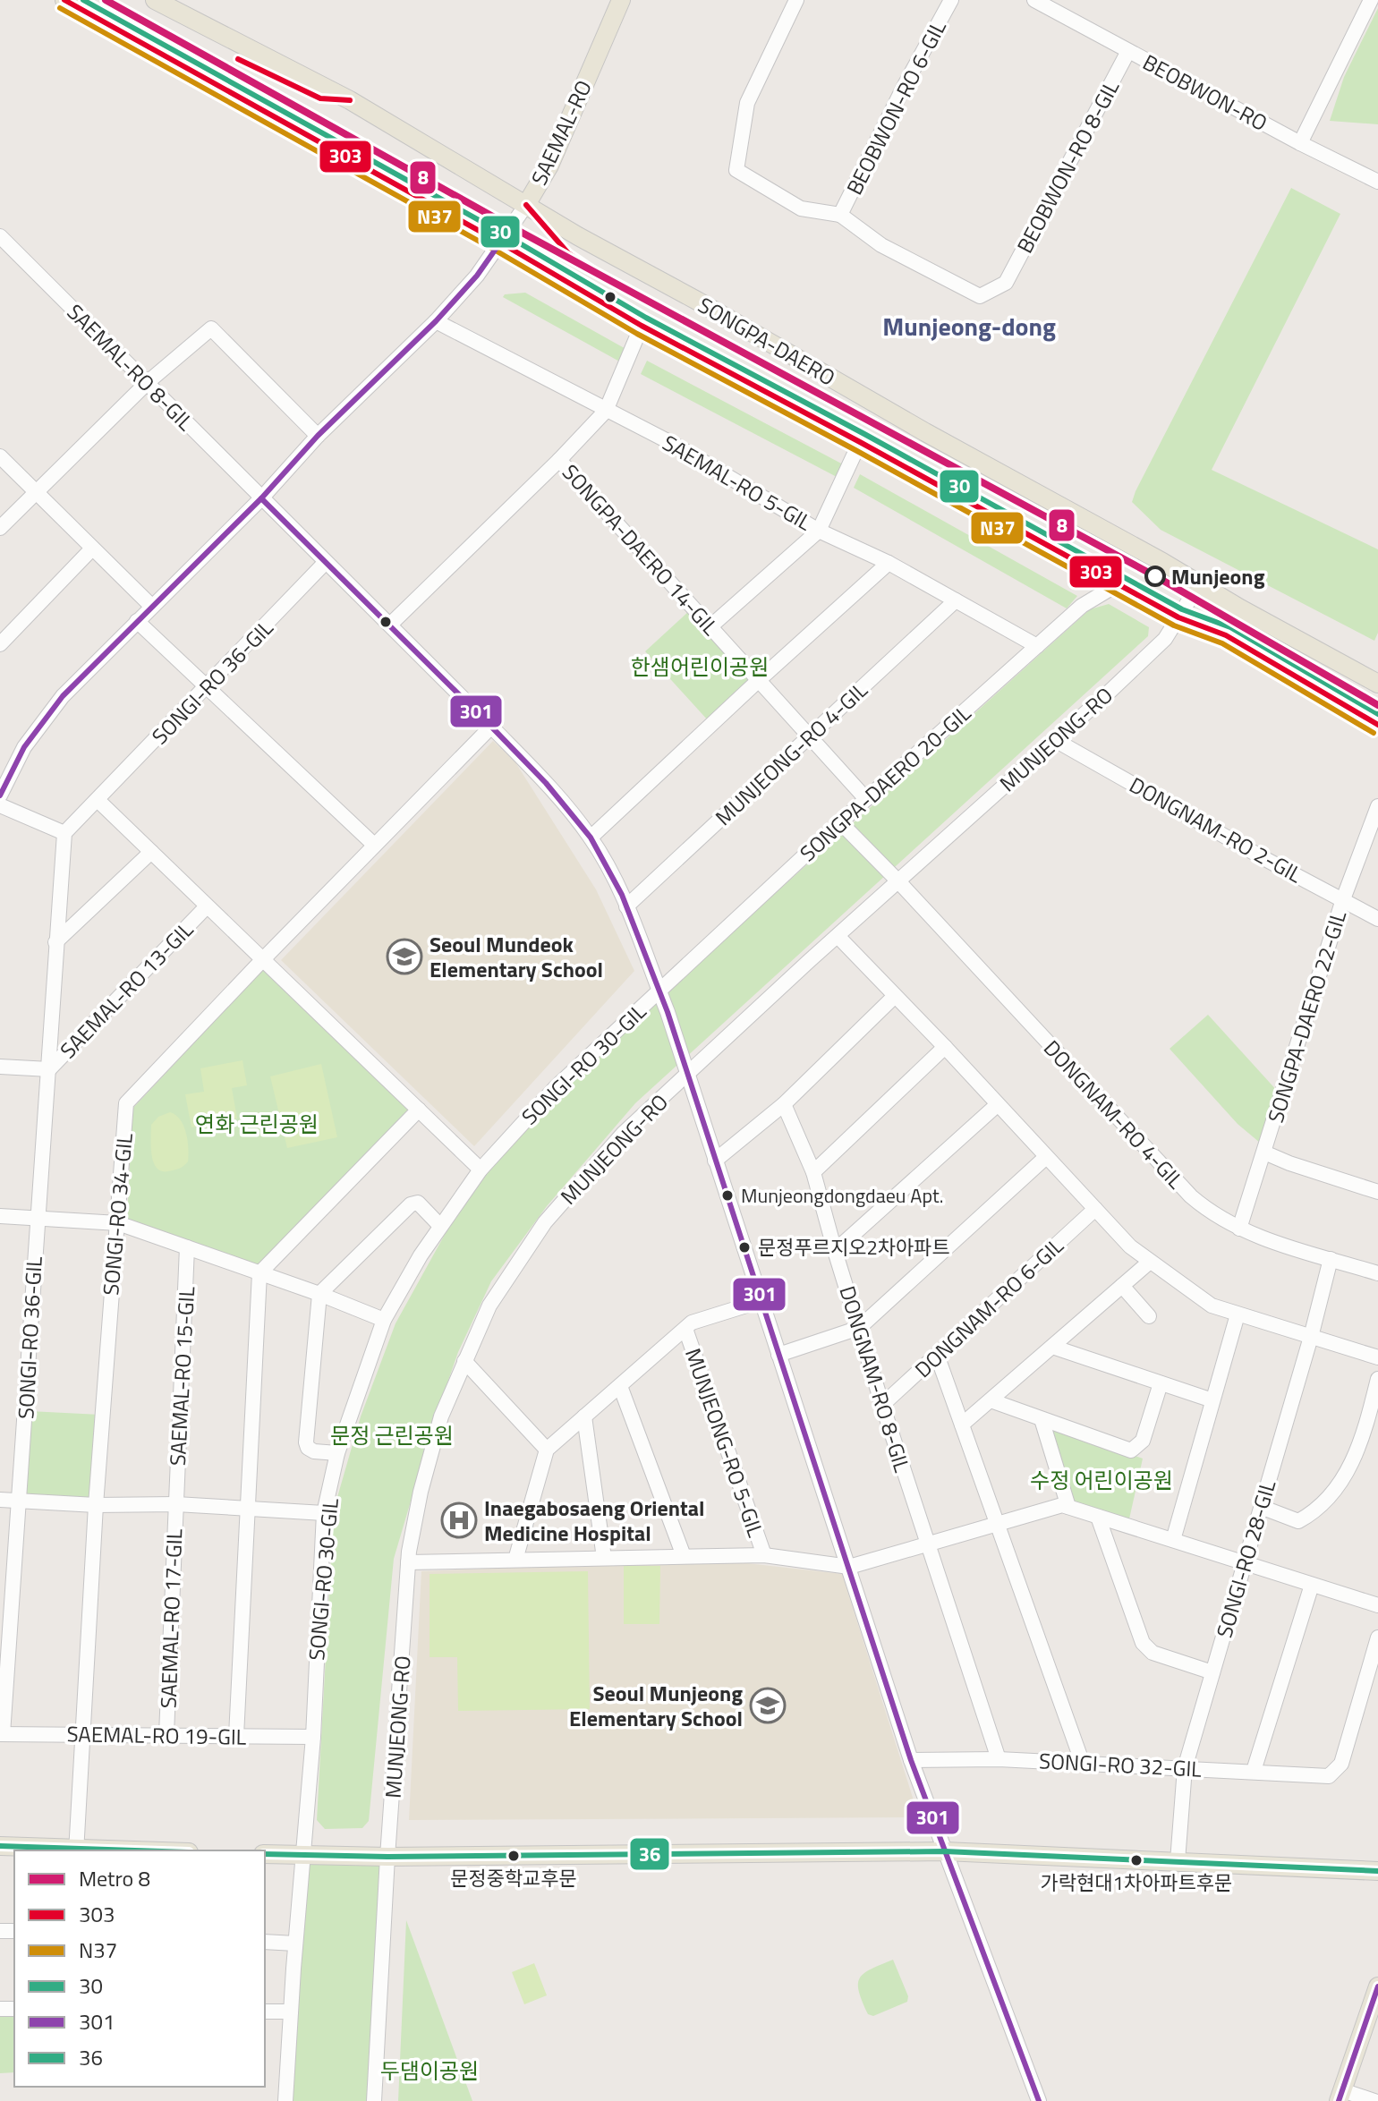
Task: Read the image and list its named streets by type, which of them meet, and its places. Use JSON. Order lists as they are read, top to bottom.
{
  "streets": {
    "main road": ["SAEMAL-RO", "SONGPA-DAERO"],
    "street": [
      "BEOBWON-RO",
      "BEOBWON-RO 6-GIL",
      "BEOBWON-RO 8-GIL",
      "SAEMAL-RO 8-GIL",
      "SAEMAL-RO 5-GIL",
      "SONGPA-DAERO 14-GIL",
      "SONGI-RO 36-GIL",
      "MUNJEONG-RO",
      "MUNJEONG-RO 4-GIL",
      "SONGPA-DAERO 20-GIL",
      "DONGNAM-RO 2-GIL",
      "SAEMAL-RO 13-GIL",
      "SONGPA-DAERO 22-GIL",
      "SONGI-RO 30-GIL",
      "DONGNAM-RO 4-GIL",
      "SONGI-RO 34-GIL",
      "DONGNAM-RO 6-GIL",
      "SAEMAL-RO 15-GIL",
      "DONGNAM-RO 8-GIL",
      "MUNJEONG-RO 5-GIL",
      "SONGI-RO 28-GIL",
      "SAEMAL-RO 17-GIL",
      "SAEMAL-RO 19-GIL",
      "SONGI-RO 32-GIL"
    ]
  },
  "crossings": [
    ["BEOBWON-RO", "BEOBWON-RO 8-GIL"],
    ["BEOBWON-RO 6-GIL", "BEOBWON-RO 8-GIL"],
    ["SAEMAL-RO", "SONGPA-DAERO"],
    ["SAEMAL-RO", "SAEMAL-RO 8-GIL"],
    ["SAEMAL-RO", "SAEMAL-RO 5-GIL"],
    ["SONGPA-DAERO", "SONGPA-DAERO 14-GIL"],
    ["SONGPA-DAERO", "MUNJEONG-RO"],
    ["SONGPA-DAERO", "SONGPA-DAERO 20-GIL"],
    ["SAEMAL-RO 5-GIL", "SONGPA-DAERO 14-GIL"],
    ["SAEMAL-RO 5-GIL", "MUNJEONG-RO 4-GIL"],
    ["SAEMAL-RO 5-GIL", "SONGPA-DAERO 20-GIL"],
    ["SONGPA-DAERO 14-GIL", "MUNJEONG-RO 4-GIL"],
    ["SONGPA-DAERO 14-GIL", "SONGPA-DAERO 20-GIL"],
    ["SONGI-RO 36-GIL", "SAEMAL-RO 13-GIL"],
    ["SONGI-RO 36-GIL", "SAEMAL-RO 17-GIL"],
    ["SONGI-RO 36-GIL", "SAEMAL-RO 19-GIL"],
    ["MUNJEONG-RO", "DONGNAM-RO 2-GIL"],
    ["MUNJEONG-RO", "DONGNAM-RO 4-GIL"],
    ["MUNJEONG-RO", "MUNJEONG-RO 5-GIL"],
    ["SONGPA-DAERO 20-GIL", "SONGI-RO 30-GIL"],
    ["DONGNAM-RO 2-GIL", "SONGPA-DAERO 22-GIL"],
    ["SONGPA-DAERO 22-GIL", "DONGNAM-RO 4-GIL"],
    ["SONGI-RO 30-GIL", "SAEMAL-RO 17-GIL"],
    ["SONGI-RO 30-GIL", "SAEMAL-RO 19-GIL"],
    ["DONGNAM-RO 4-GIL", "SONGI-RO 28-GIL"],
    ["SONGI-RO 34-GIL", "SAEMAL-RO 17-GIL"],
    ["SONGI-RO 34-GIL", "SAEMAL-RO 19-GIL"],
    ["DONGNAM-RO 6-GIL", "DONGNAM-RO 8-GIL"],
    ["SAEMAL-RO 15-GIL", "SAEMAL-RO 17-GIL"],
    ["DONGNAM-RO 8-GIL", "SONGI-RO 32-GIL"],
    ["SONGI-RO 28-GIL", "SONGI-RO 32-GIL"],
    ["SAEMAL-RO 17-GIL", "SAEMAL-RO 19-GIL"]
  ],
  "districts": ["Munjeong-dong"],
  "parks": [
    "한샘어린이공원",
    "연화 근린공원",
    "문정 근린공원",
    "수정 어린이공원",
    "두댐이공원"
  ],
  "places": {
    "other": [
      "Munjeong",
      "Munjeongdongdaeu Apt.",
      "문정푸르지오2차아파트",
      "문정중학교후문",
      "가락현대1차아파트후문"
    ],
    "school or university": ["Seoul Mundeok Elementary School", "Seoul Munjeong Elementary School"],
    "hospital": ["Inaegabosaeng Oriental Medicine Hospital"]
  },
  "lines": [
    "metro line 8",
    "transit line 303",
    "transit line 30",
    "transit line N37",
    "transit line 301",
    "transit line 36"
  ],
  "legend": [
    "Metro 8",
    "303",
    "N37",
    "30",
    "301",
    "36"
  ]
}
